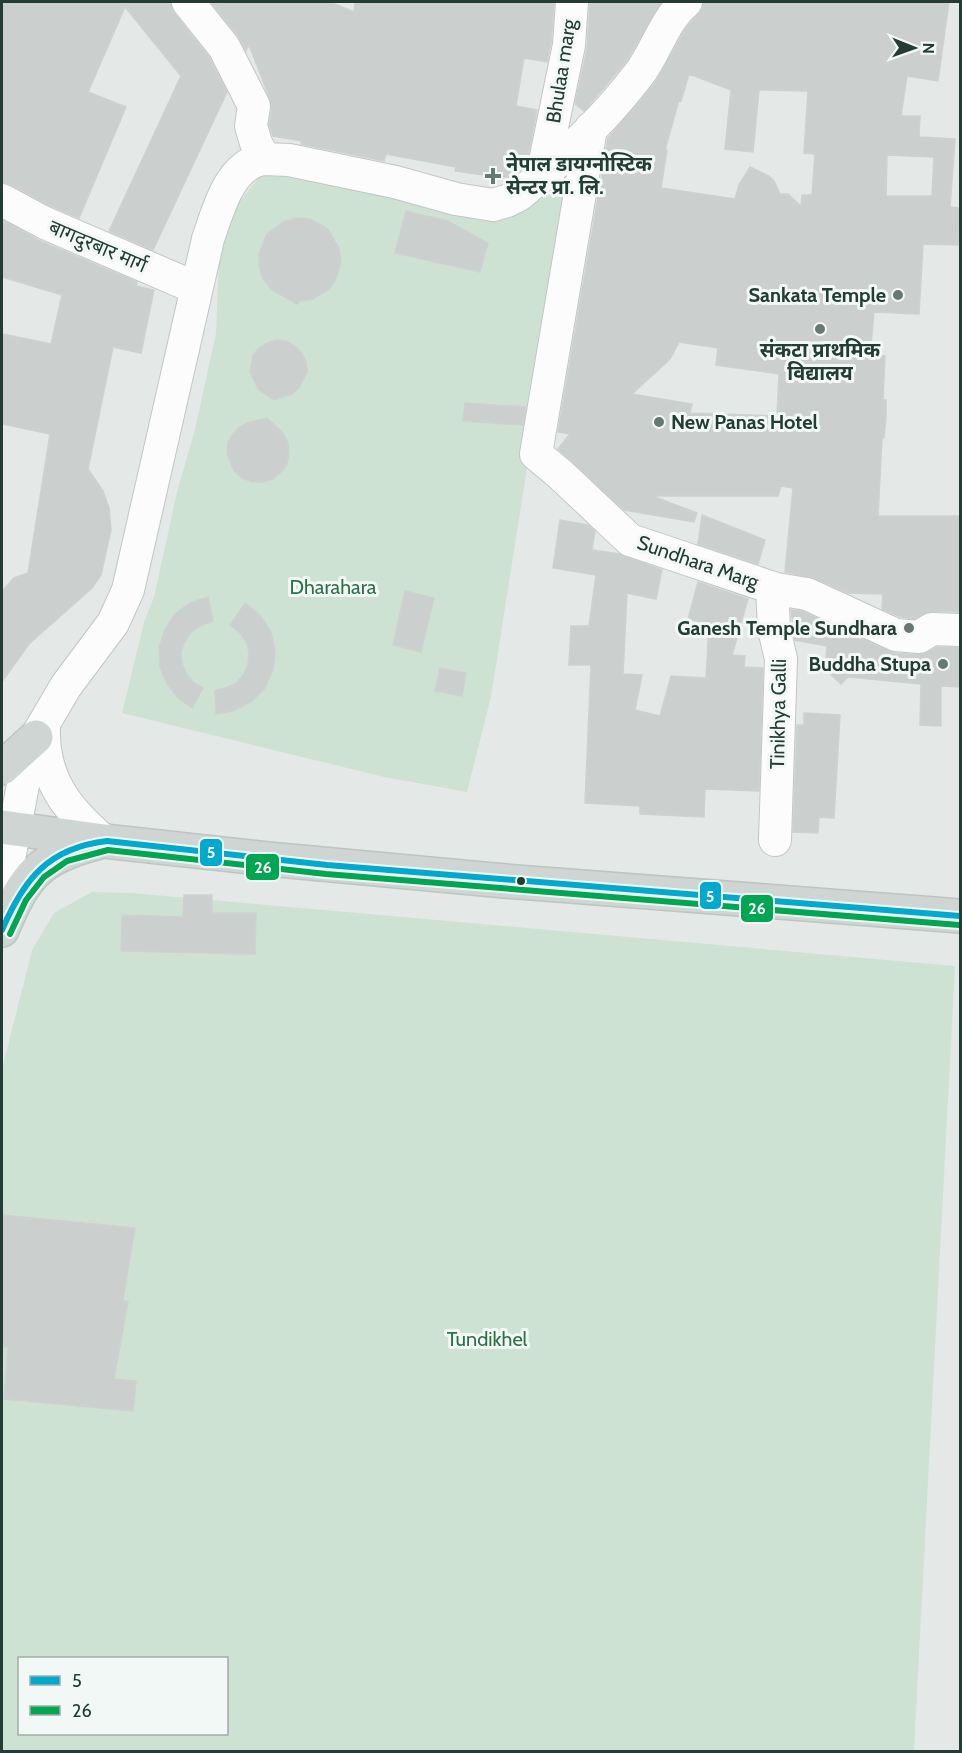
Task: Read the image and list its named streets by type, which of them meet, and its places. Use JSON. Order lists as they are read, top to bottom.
{
  "streets": {
    "street": [
      "Bhulaa marg",
      "बागदुरबार मार्ग",
      "Sundhara Marg",
      "Tinikhya Galli"
    ]
  },
  "crossings": [
    ["Sundhara Marg", "Tinikhya Galli"]
  ],
  "parks": ["Dharahara", "Tundikhel"],
  "places": {
    "health": ["नेपाल डायग्नोस्टिक सेन्टर प्रा. लि."],
    "other": [
      "Sankata Temple",
      "संकटा प्राथमिक विद्यालय",
      "New Panas Hotel",
      "Ganesh Temple Sundhara",
      "Buddha Stupa"
    ]
  },
  "lines": ["transit line 5", "transit line 26"],
  "legend": ["5", "26"],
  "north": "right"
}
